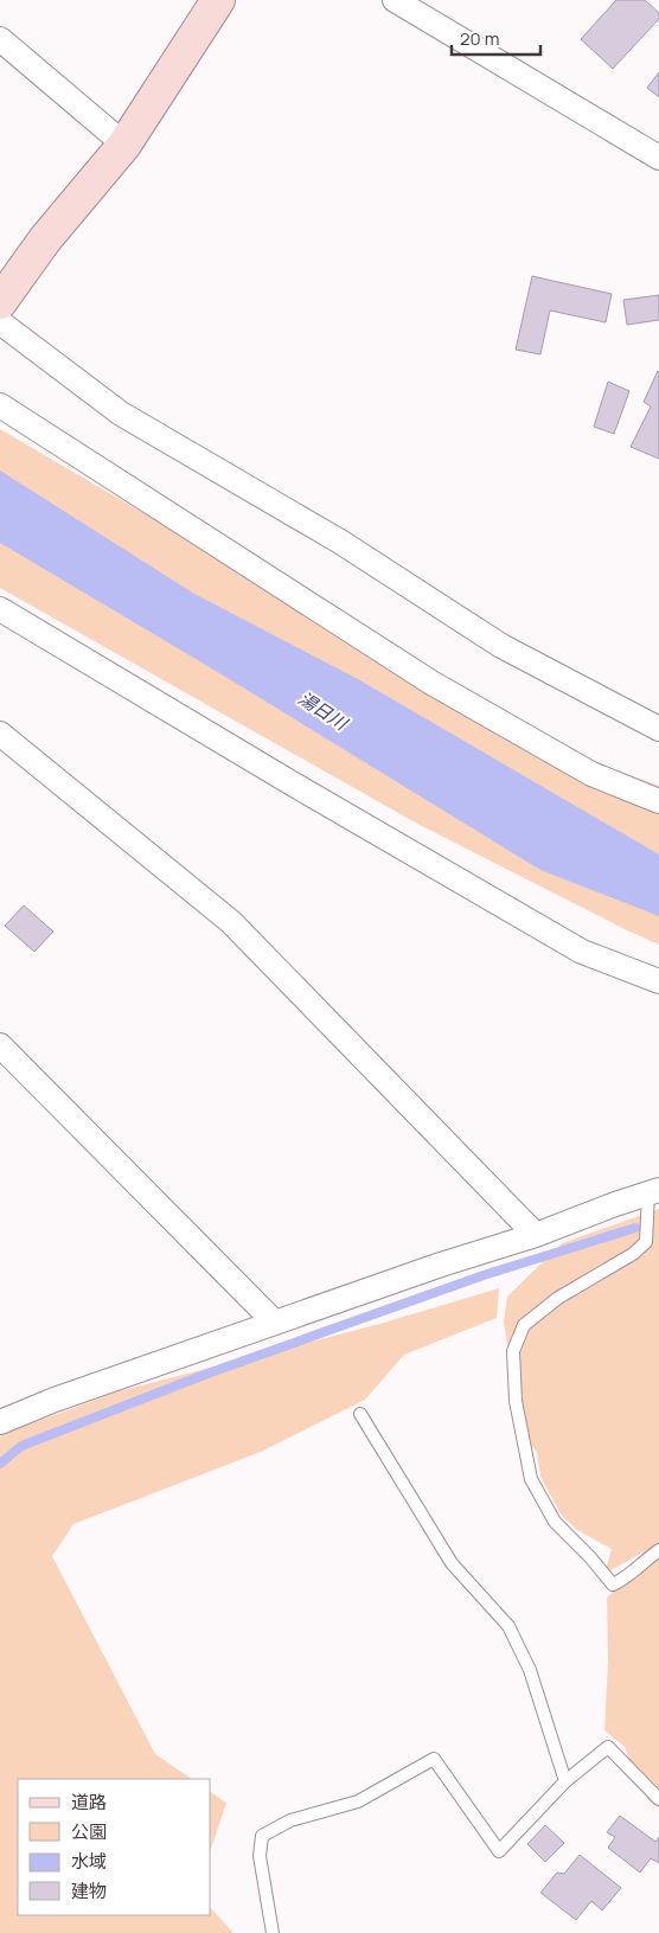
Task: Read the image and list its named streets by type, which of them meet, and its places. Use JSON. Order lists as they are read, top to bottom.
{
  "water": ["湯日川"],
  "legend": [
    "道路",
    "公園",
    "水域",
    "建物"
  ],
  "scale_bar": "20 m"
}
